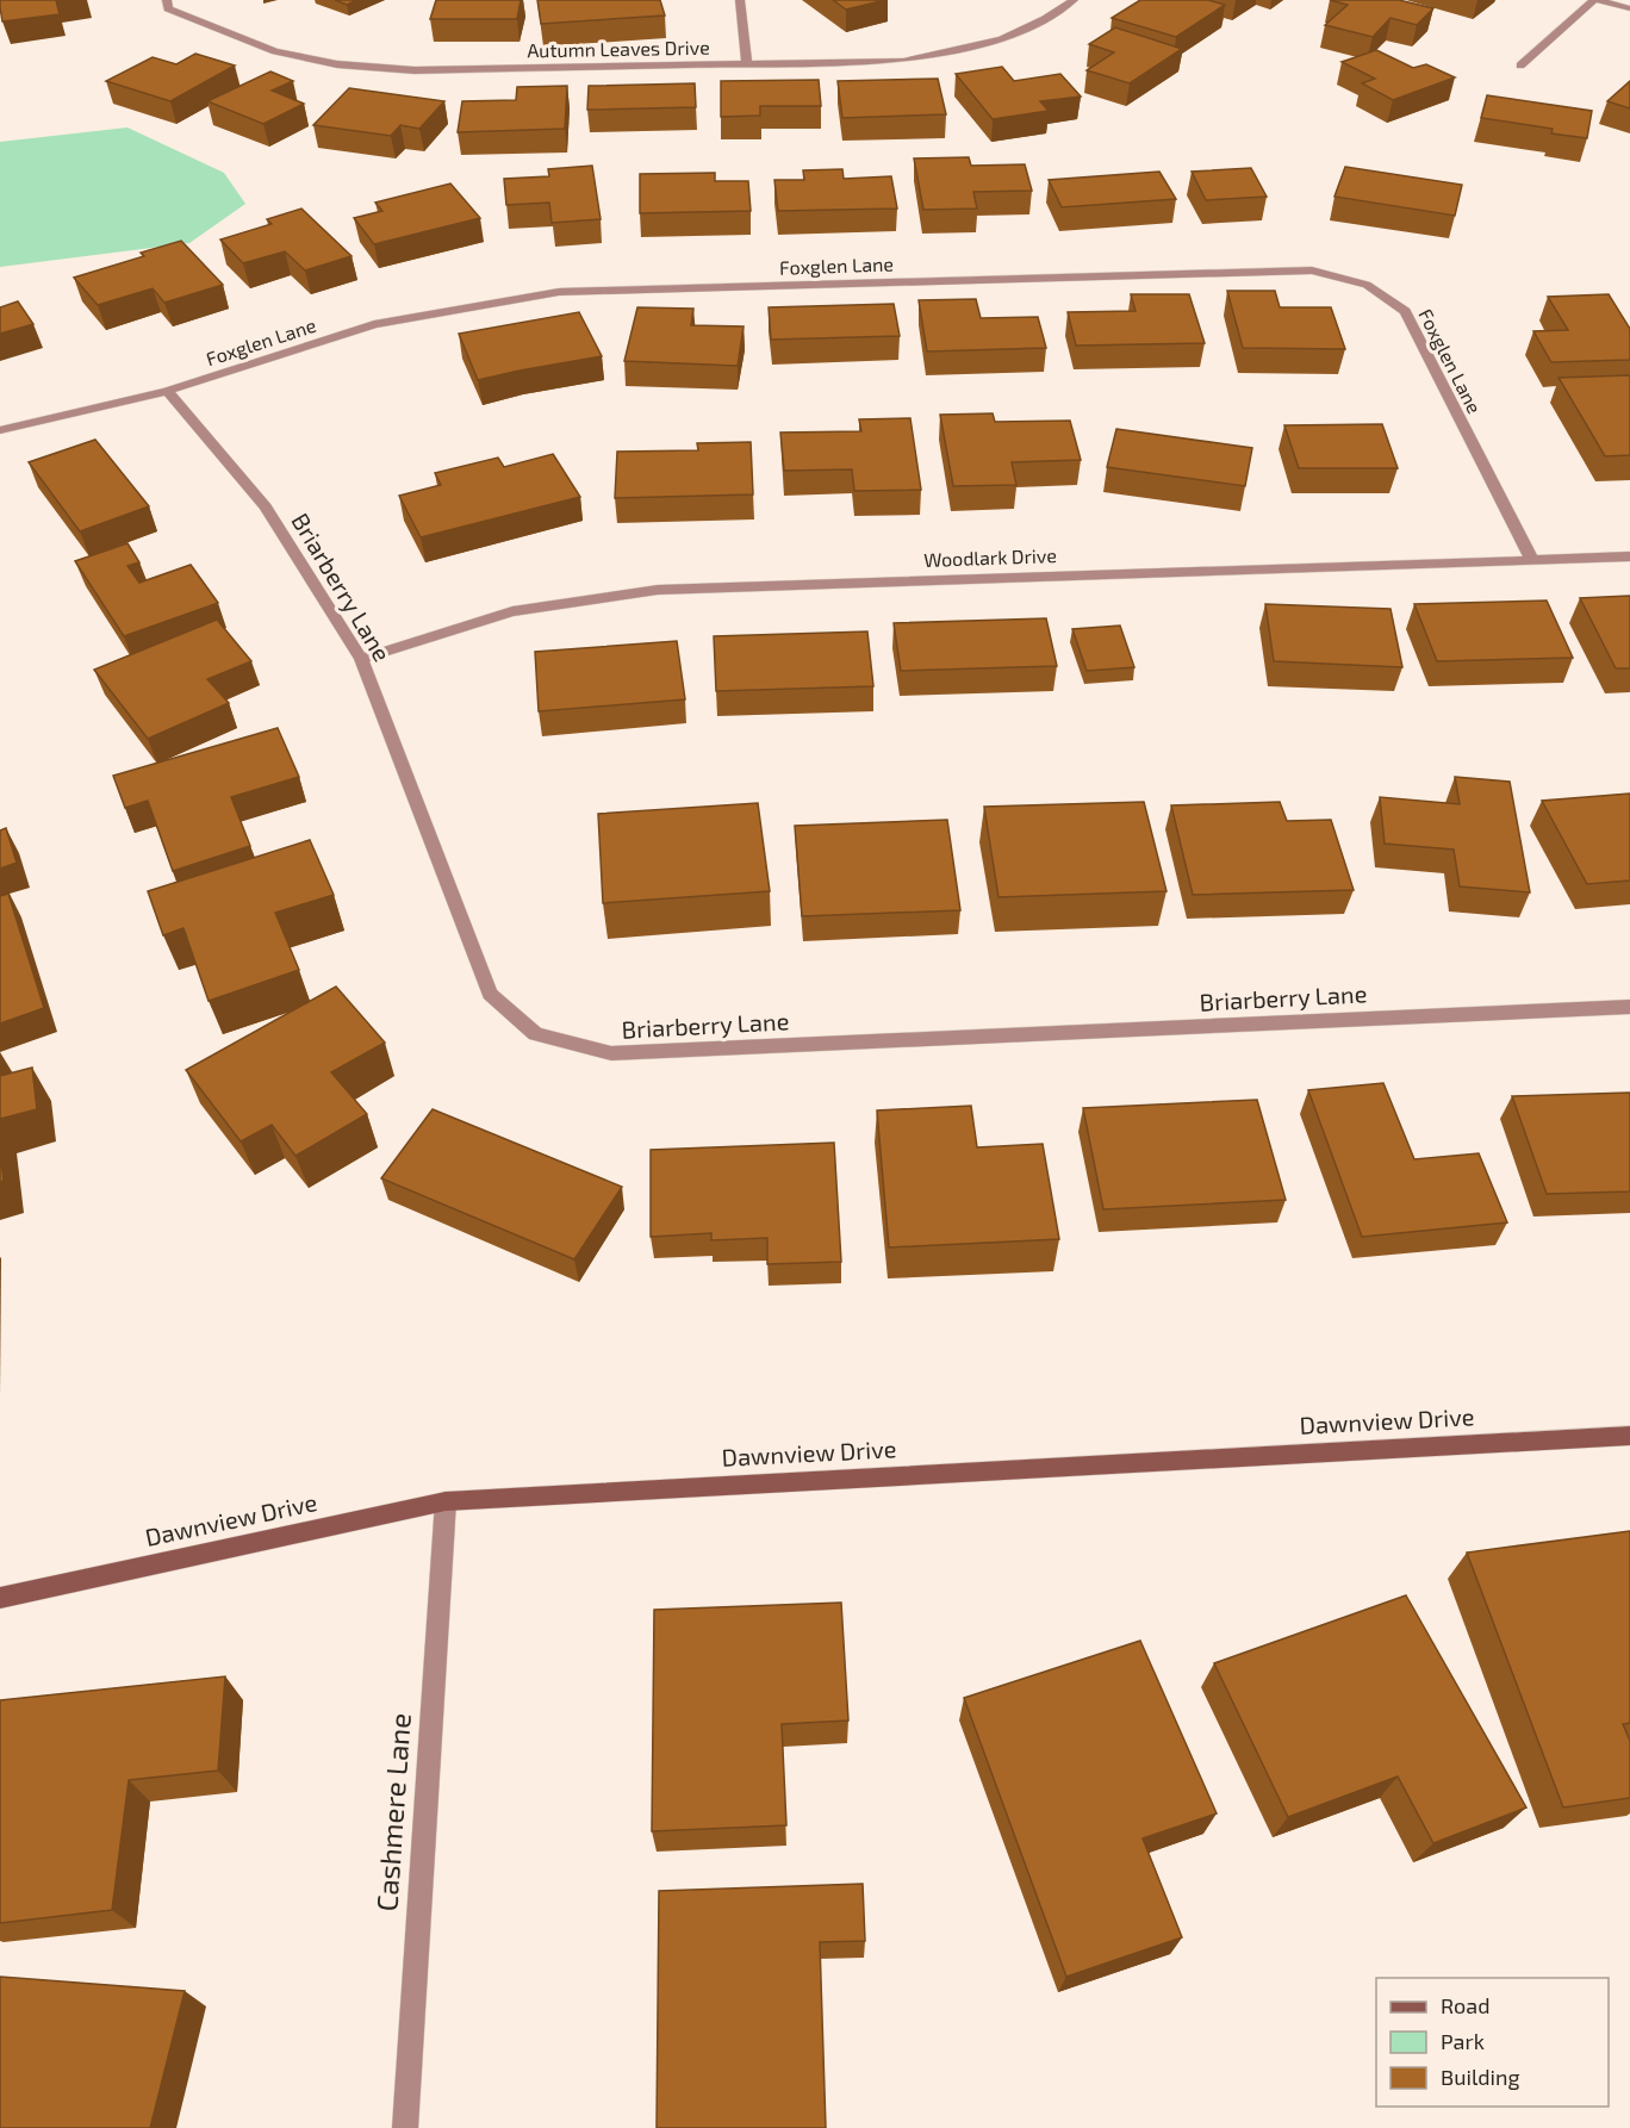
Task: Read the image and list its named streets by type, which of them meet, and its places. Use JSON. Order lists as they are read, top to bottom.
{
  "streets": {
    "street": [
      "Autumn Leaves Drive",
      "Foxglen Lane",
      "Woodlark Drive",
      "Briarberry Lane",
      "Dawnview Drive",
      "Cashmere Lane"
    ]
  },
  "crossings": [
    ["Foxglen Lane", "Woodlark Drive"],
    ["Foxglen Lane", "Briarberry Lane"],
    ["Woodlark Drive", "Briarberry Lane"],
    ["Dawnview Drive", "Cashmere Lane"]
  ],
  "legend": ["Road", "Park", "Building"]
}
